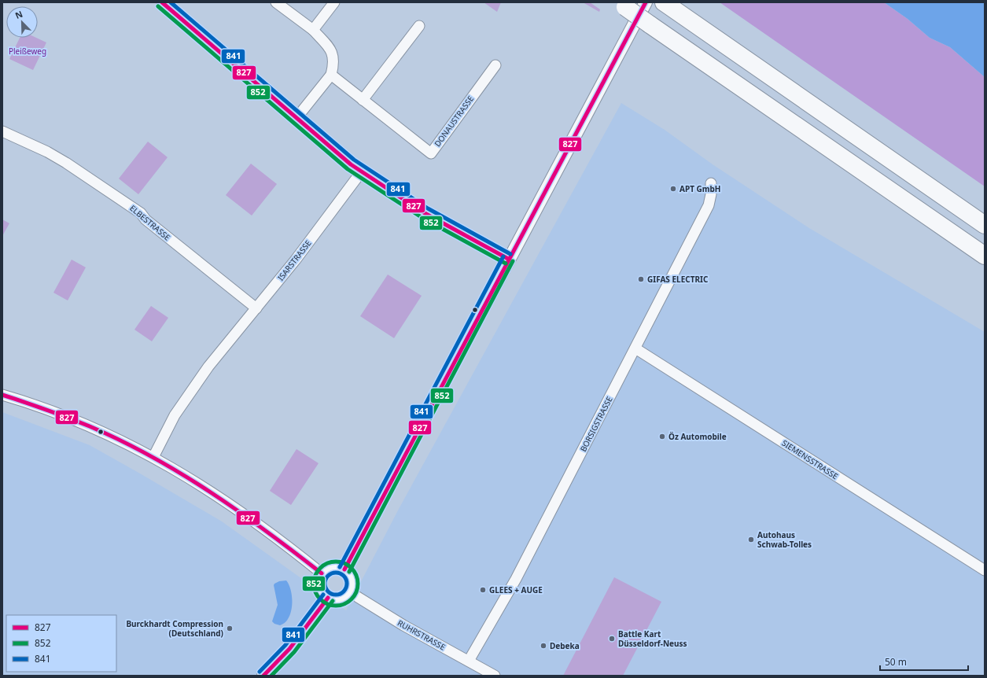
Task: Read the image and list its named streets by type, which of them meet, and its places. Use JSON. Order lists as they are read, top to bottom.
{
  "streets": {
    "street": [
      "DONAUSTRASSE",
      "ELBESTRASSE",
      "ISARSTRASSE",
      "BORSIGSTRASSE",
      "SIEMENSSTRASSE",
      "RUHRSTRASSE"
    ]
  },
  "crossings": [
    ["ELBESTRASSE", "ISARSTRASSE"],
    ["BORSIGSTRASSE", "SIEMENSSTRASSE"],
    ["BORSIGSTRASSE", "RUHRSTRASSE"]
  ],
  "parks": ["Pleißeweg"],
  "places": [
    "APT GmbH",
    "GIFAS ELECTRIC",
    "Öz Automobile",
    "Autohaus Schwab-Tolles",
    "GLEES + AUGE",
    "Burckhardt Compression (Deutschland)",
    "Battle Kart Düsseldorf-Neuss",
    "Debeka"
  ],
  "lines": ["transit line 827", "transit line 841", "transit line 852"],
  "legend": ["827", "852", "841"],
  "scale_bar": "50 m",
  "north": "top left"
}
